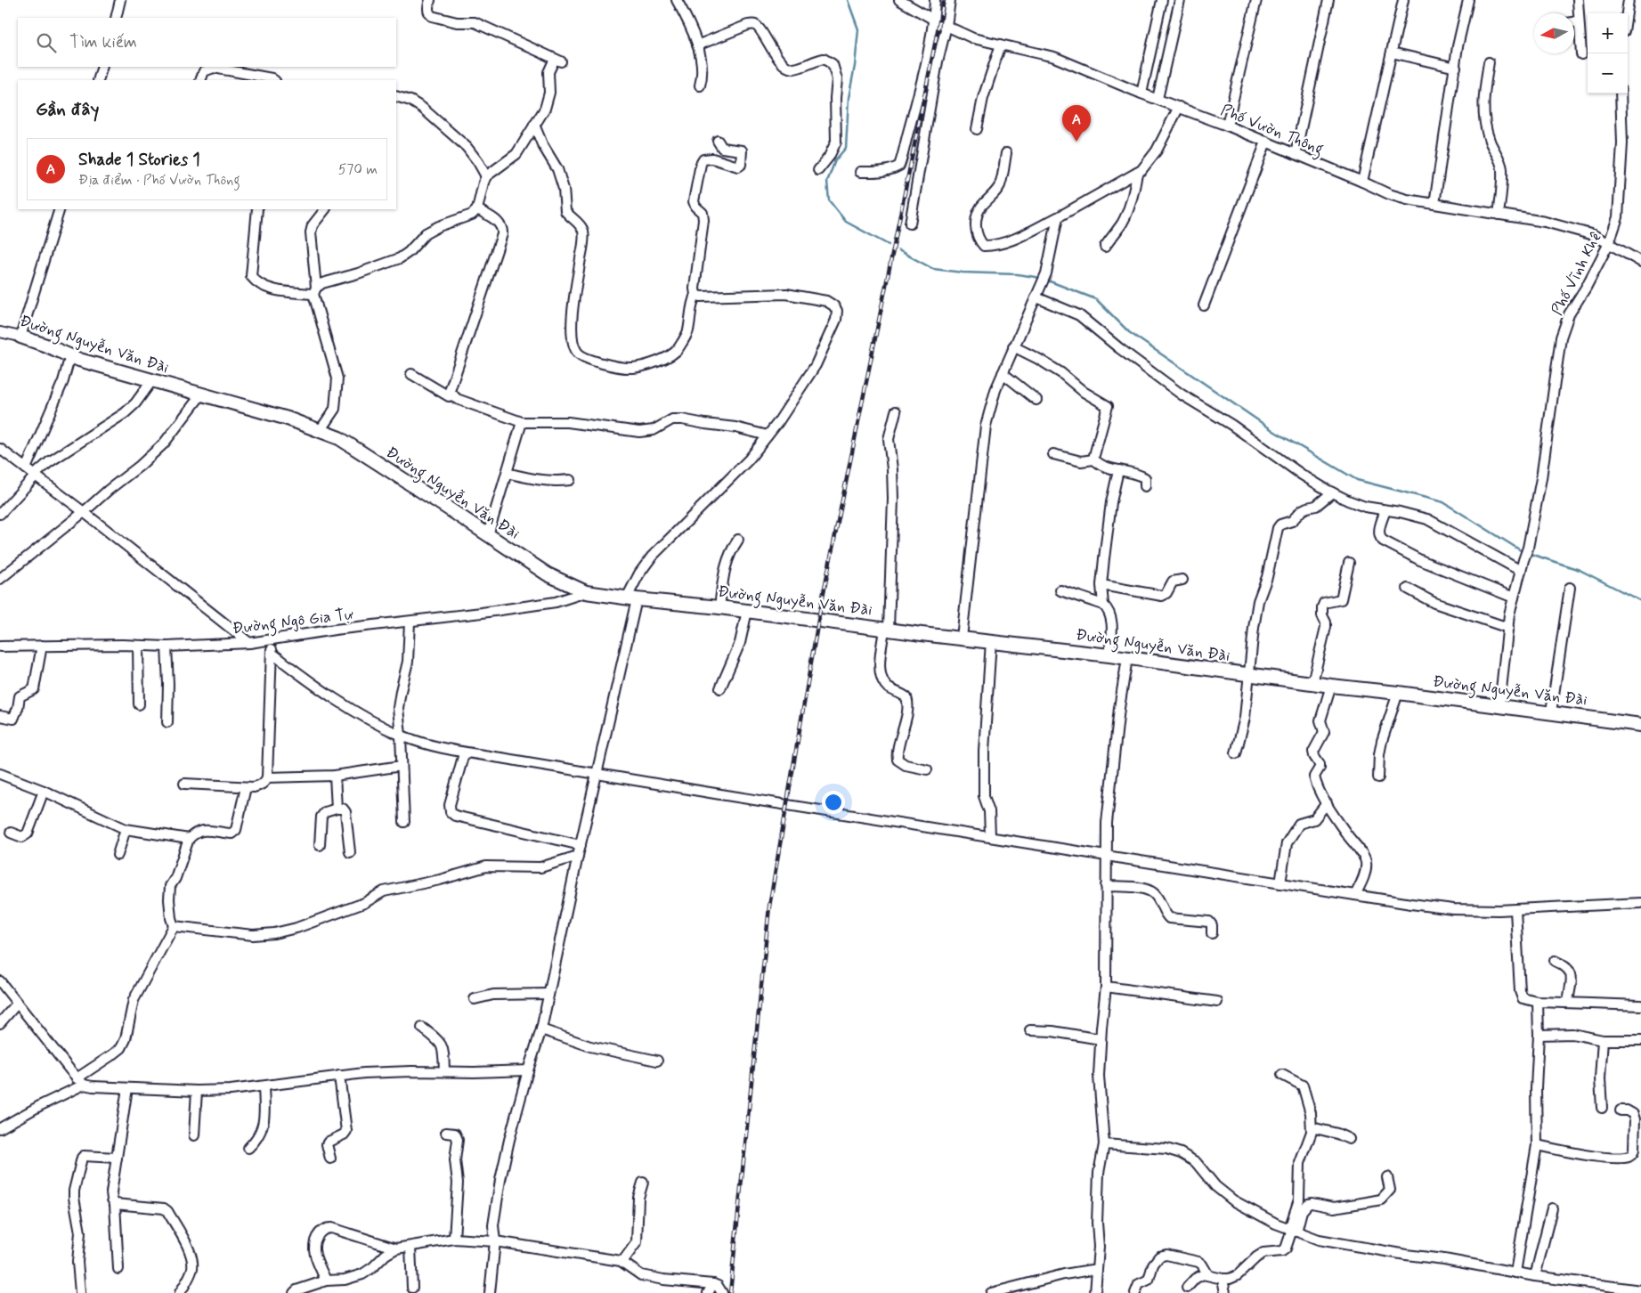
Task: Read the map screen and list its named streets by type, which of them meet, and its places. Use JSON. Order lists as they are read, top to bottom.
{
  "streets": {
    "street": [
      "Phố Vườn Thông",
      "Phố Vĩnh Khê",
      "Đường Nguyễn Văn Đài",
      "Đường Ngô Gia Tự"
    ]
  },
  "crossings": [
    ["Phố Vườn Thông", "Phố Vĩnh Khê"],
    ["Đường Nguyễn Văn Đài", "Đường Ngô Gia Tự"]
  ],
  "north": "left",
  "page": {
    "map_buttons": ["+", "−"],
    "search": "Tìm kiếm",
    "heading": "Gần đây",
    "pins": "A",
    "list": [
      {
        "mark": "A",
        "name": "Shade 1 Stories 1",
        "note": "Địa điểm · Phố Vườn Thông",
        "value": "570 m"
      }
    ]
  }
}
